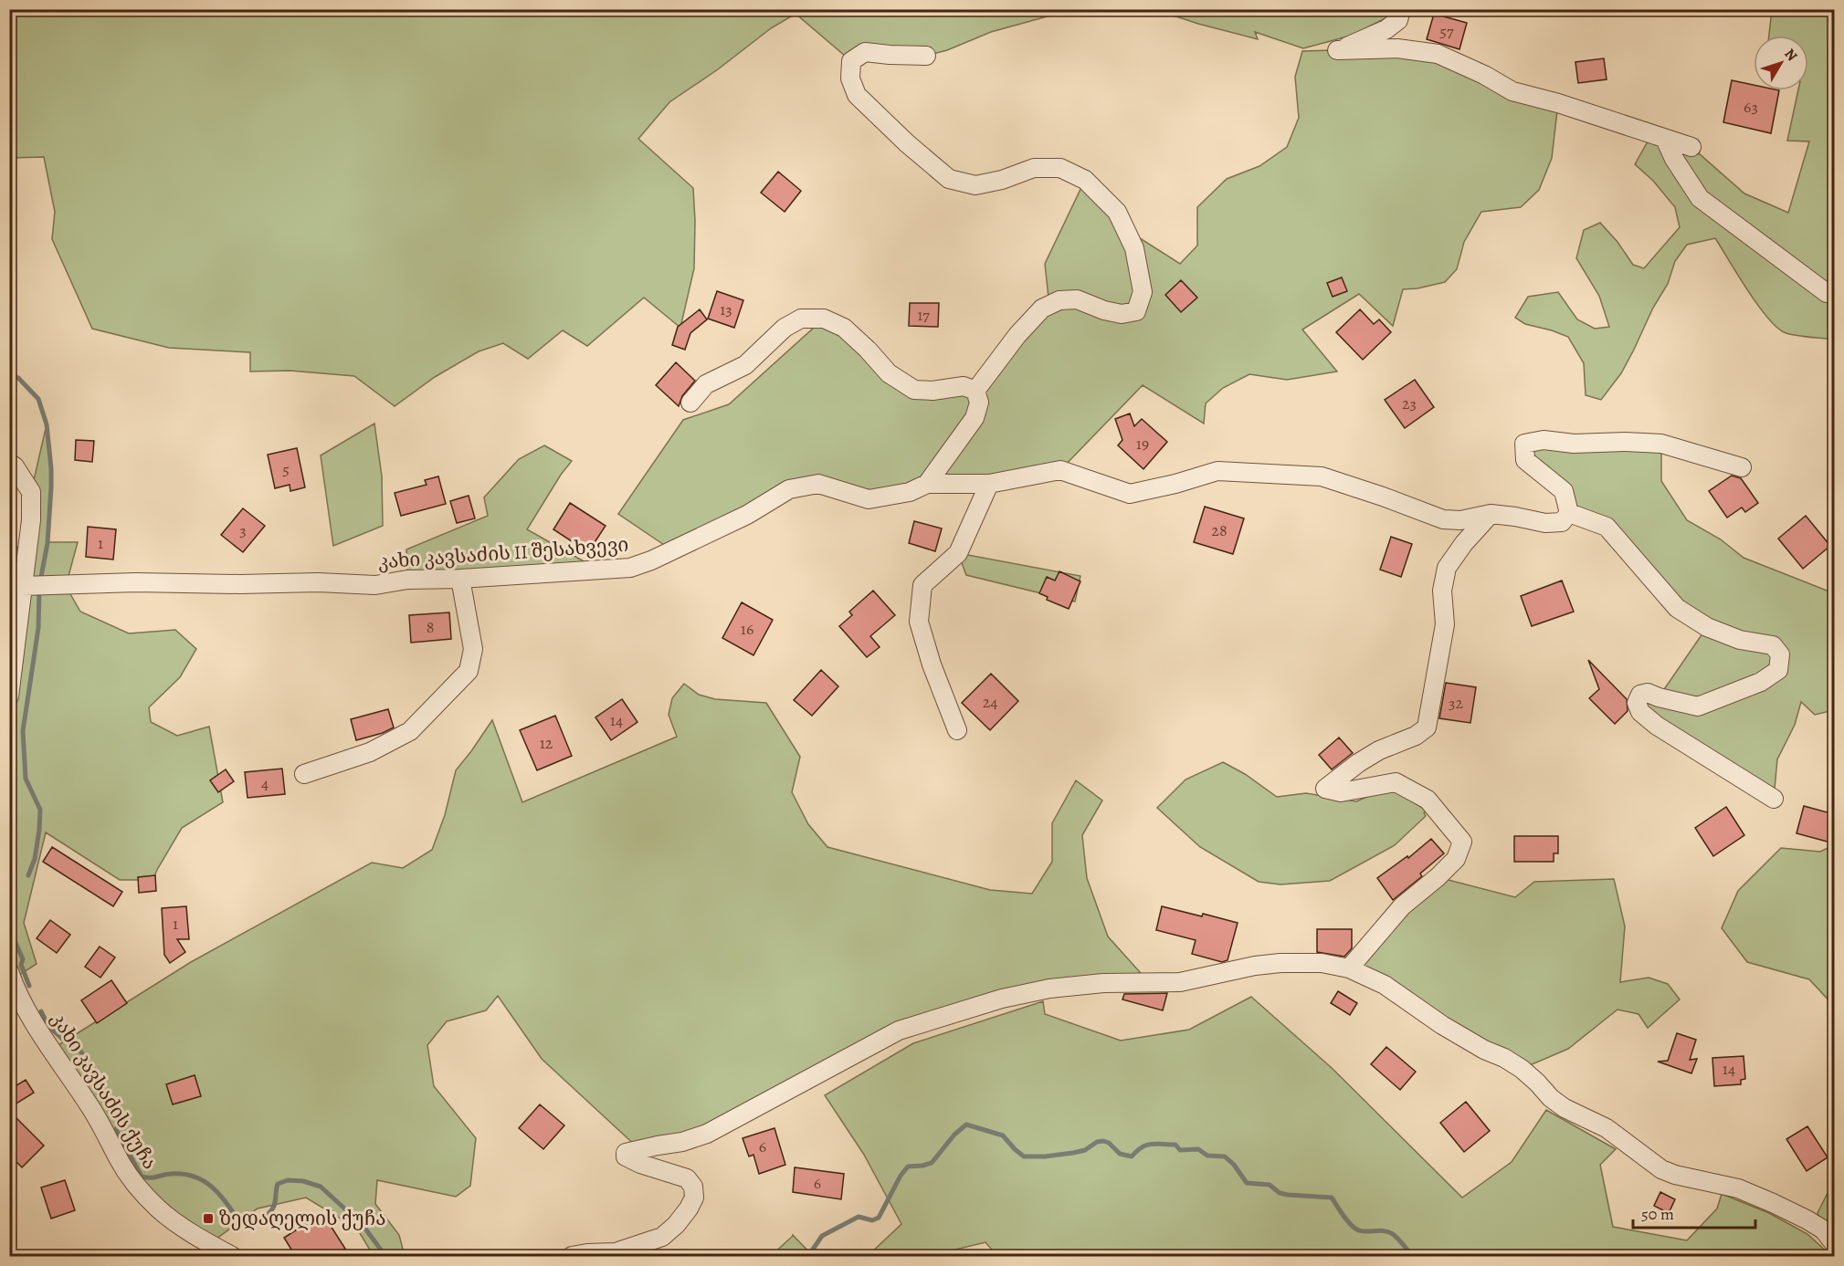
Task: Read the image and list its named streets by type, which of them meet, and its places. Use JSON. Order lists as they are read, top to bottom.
{
  "streets": {
    "street": ["კახი კავსაძის II შესახვევი", "კახი კავსაძის ქუჩა"]
  },
  "places": {
    "transit": ["ზედაღელის ქუჩა"]
  },
  "house_numbers": [
    "57",
    "63",
    "13",
    "17",
    "23",
    "19",
    "5",
    "3",
    "28",
    "1",
    "8",
    "16",
    "24",
    "32",
    "14",
    "12",
    "4",
    "1",
    "14",
    "6",
    "6"
  ],
  "scale_bar": "50 m",
  "north": "top right"
}
